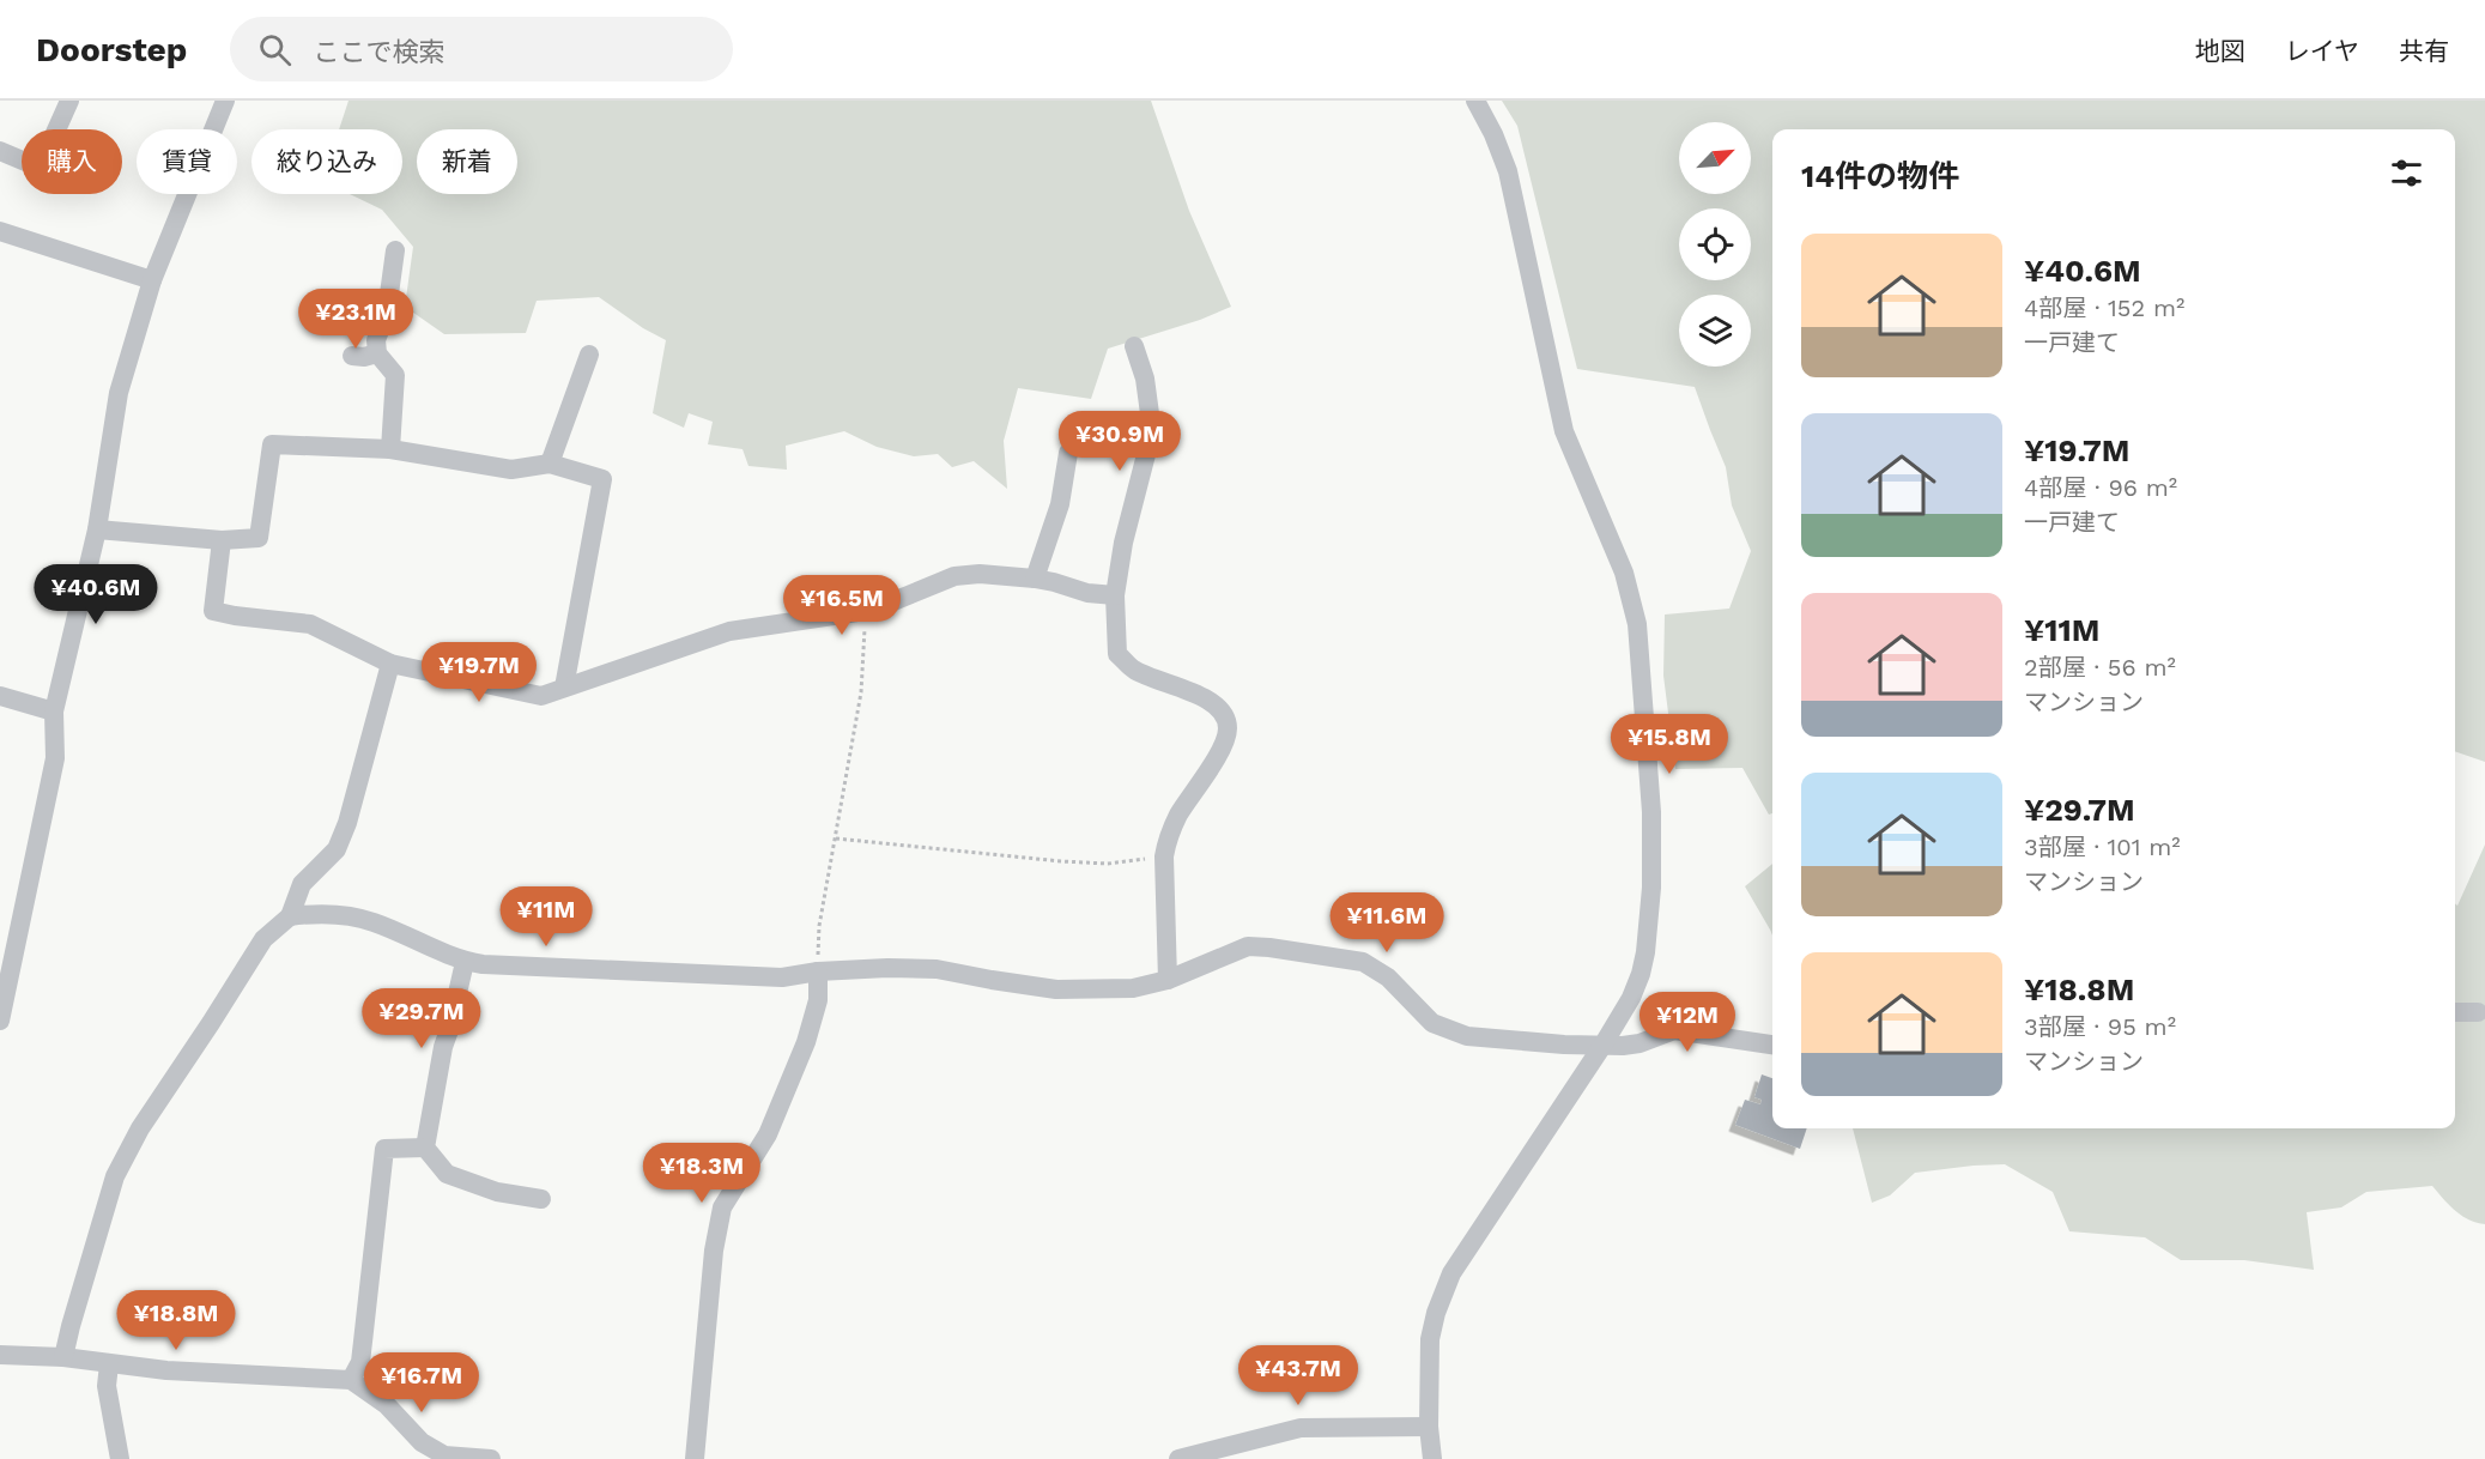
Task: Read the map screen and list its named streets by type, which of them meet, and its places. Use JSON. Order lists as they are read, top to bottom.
{
  "north": "top right",
  "page": {
    "header": "Doorstep",
    "search": "ここで検索",
    "nav": ["地図", "レイヤ", "共有"],
    "chip": [
      "購入",
      "賃貸",
      "絞り込み",
      "新着"
    ],
    "heading": "14件の物件",
    "list": [
      {
        "name": "¥40.6M",
        "note": "4部屋 · 152 m² · 一戸建て"
      },
      {
        "name": "¥19.7M",
        "note": "4部屋 · 96 m² · 一戸建て"
      },
      {
        "name": "¥11M",
        "note": "2部屋 · 56 m² · マンション"
      },
      {
        "name": "¥29.7M",
        "note": "3部屋 · 101 m² · マンション"
      },
      {
        "name": "¥18.8M",
        "note": "3部屋 · 95 m² · マンション"
      }
    ],
    "price": [
      "¥23.1M",
      "¥30.9M",
      "¥40.6M",
      "¥16.5M",
      "¥19.7M",
      "¥15.8M",
      "¥11M",
      "¥11.6M",
      "¥29.7M",
      "¥12M",
      "¥18.3M",
      "¥18.8M",
      "¥43.7M",
      "¥16.7M"
    ]
  }
}
